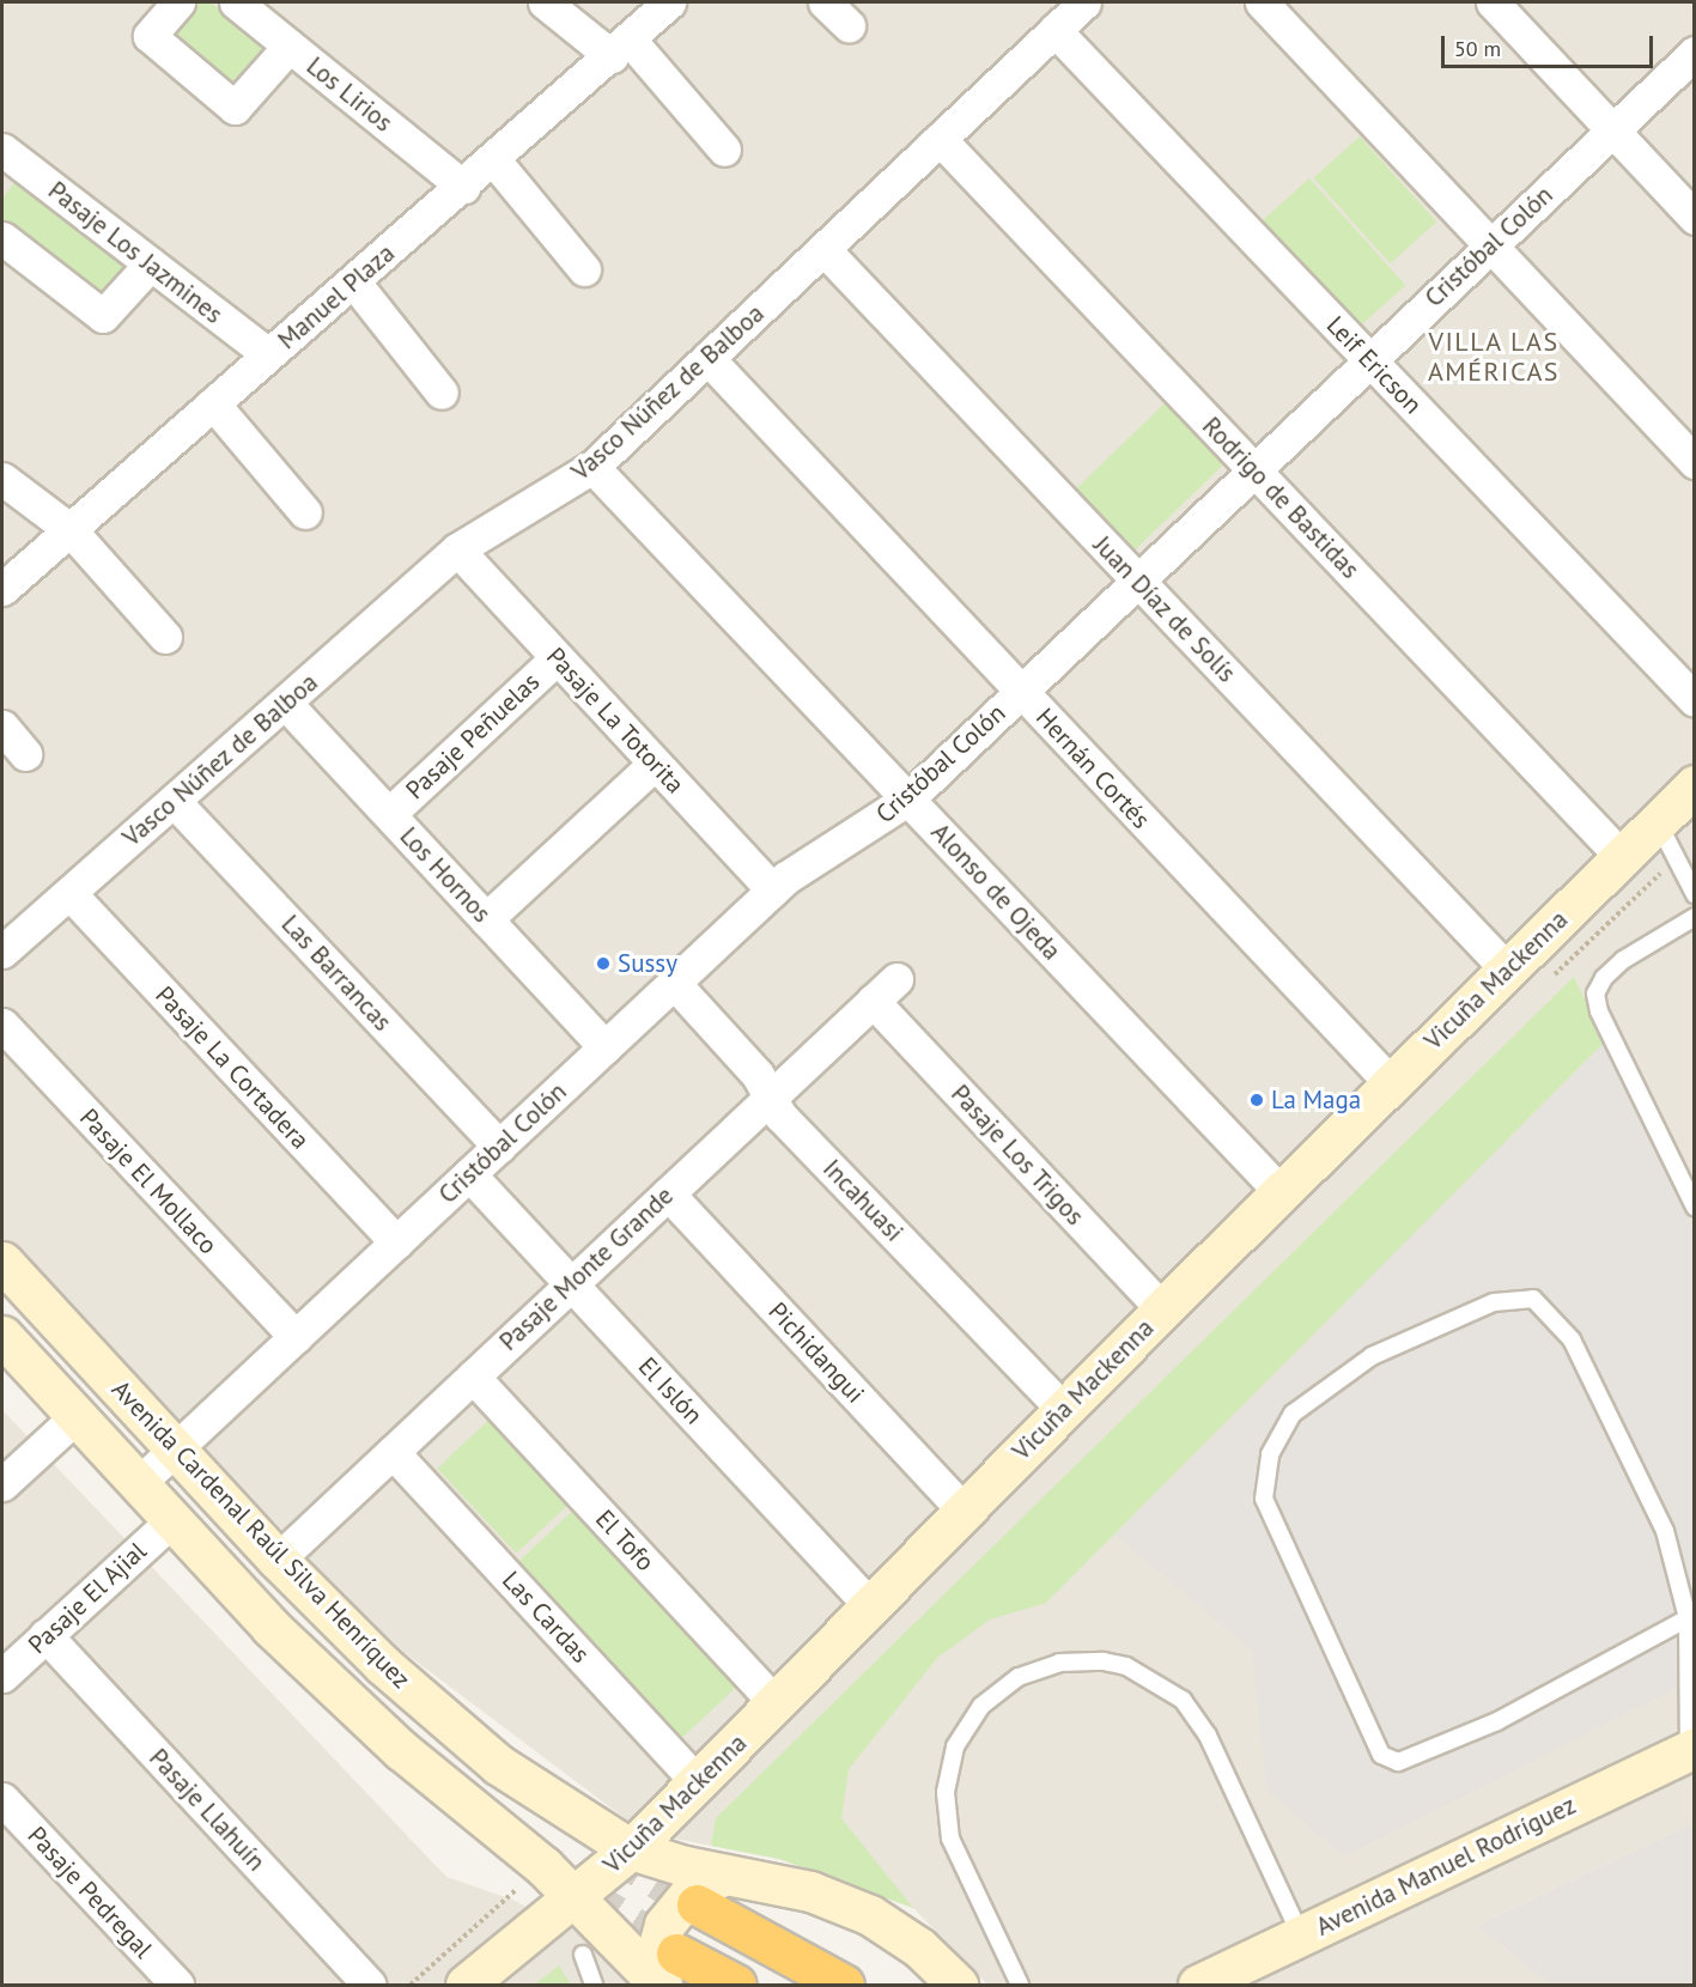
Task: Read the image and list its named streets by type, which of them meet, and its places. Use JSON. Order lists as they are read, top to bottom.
{
  "streets": {
    "main road": ["Vicuña Mackenna", "Avenida Cardenal Raúl Silva Henríquez", "Avenida Manuel Rodríguez"],
    "street": [
      "Los Lirios",
      "Cristóbal Colón",
      "Pasaje Los Jazmines",
      "Manuel Plaza",
      "Leif Ericson",
      "Vasco Núñez de Balboa",
      "Rodrigo de Bastidas",
      "Juan Díaz de Solís",
      "Pasaje La Totorita",
      "Pasaje Peñuelas",
      "Hernán Cortés",
      "Los Hornos",
      "Alonso de Ojeda",
      "Las Barrancas",
      "Pasaje La Cortadera",
      "Pasaje Los Trigos",
      "Pasaje El Mollaco",
      "Incahuasi",
      "Pasaje Monte Grande",
      "Pichidangui",
      "El Islón",
      "El Tofo",
      "Pasaje El Ajial",
      "Las Cardas",
      "Pasaje Llahuín",
      "Pasaje Pedregal"
    ]
  },
  "crossings": [
    ["Los Lirios", "Manuel Plaza"],
    ["Cristóbal Colón", "Leif Ericson"],
    ["Cristóbal Colón", "Rodrigo de Bastidas"],
    ["Cristóbal Colón", "Juan Díaz de Solís"],
    ["Cristóbal Colón", "Pasaje La Totorita"],
    ["Cristóbal Colón", "Hernán Cortés"],
    ["Cristóbal Colón", "Los Hornos"],
    ["Cristóbal Colón", "Alonso de Ojeda"],
    ["Cristóbal Colón", "Las Barrancas"],
    ["Cristóbal Colón", "Pasaje La Cortadera"],
    ["Cristóbal Colón", "Pasaje El Mollaco"],
    ["Cristóbal Colón", "Incahuasi"],
    ["Cristóbal Colón", "El Islón"],
    ["Cristóbal Colón", "Avenida Cardenal Raúl Silva Henríquez"],
    ["Pasaje Los Jazmines", "Manuel Plaza"],
    ["Leif Ericson", "Vasco Núñez de Balboa"],
    ["Vasco Núñez de Balboa", "Rodrigo de Bastidas"],
    ["Vasco Núñez de Balboa", "Juan Díaz de Solís"],
    ["Vasco Núñez de Balboa", "Pasaje La Totorita"],
    ["Vasco Núñez de Balboa", "Hernán Cortés"],
    ["Vasco Núñez de Balboa", "Los Hornos"],
    ["Vasco Núñez de Balboa", "Alonso de Ojeda"],
    ["Vasco Núñez de Balboa", "Las Barrancas"],
    ["Vasco Núñez de Balboa", "Pasaje La Cortadera"],
    ["Rodrigo de Bastidas", "Vicuña Mackenna"],
    ["Juan Díaz de Solís", "Vicuña Mackenna"],
    ["Pasaje La Totorita", "Pasaje Peñuelas"],
    ["Pasaje Peñuelas", "Los Hornos"],
    ["Hernán Cortés", "Vicuña Mackenna"],
    ["Alonso de Ojeda", "Vicuña Mackenna"],
    ["Vicuña Mackenna", "Pasaje Los Trigos"],
    ["Vicuña Mackenna", "Incahuasi"],
    ["Vicuña Mackenna", "Pichidangui"],
    ["Vicuña Mackenna", "El Islón"],
    ["Vicuña Mackenna", "Avenida Cardenal Raúl Silva Henríquez"],
    ["Vicuña Mackenna", "El Tofo"],
    ["Vicuña Mackenna", "Las Cardas"],
    ["Pasaje Los Trigos", "Pasaje Monte Grande"],
    ["Incahuasi", "Pasaje Monte Grande"],
    ["Pasaje Monte Grande", "Pichidangui"],
    ["Pasaje Monte Grande", "El Islón"],
    ["Pasaje Monte Grande", "Avenida Cardenal Raúl Silva Henríquez"],
    ["Pasaje Monte Grande", "El Tofo"],
    ["Pasaje Monte Grande", "Las Cardas"],
    ["Avenida Cardenal Raúl Silva Henríquez", "Pasaje El Ajial"],
    ["Pasaje El Ajial", "Pasaje Llahuín"]
  ],
  "districts": ["VILLA LAS AMÉRICAS"],
  "places": ["Sussy", "La Maga"],
  "scale_bar": "50 m"
}
